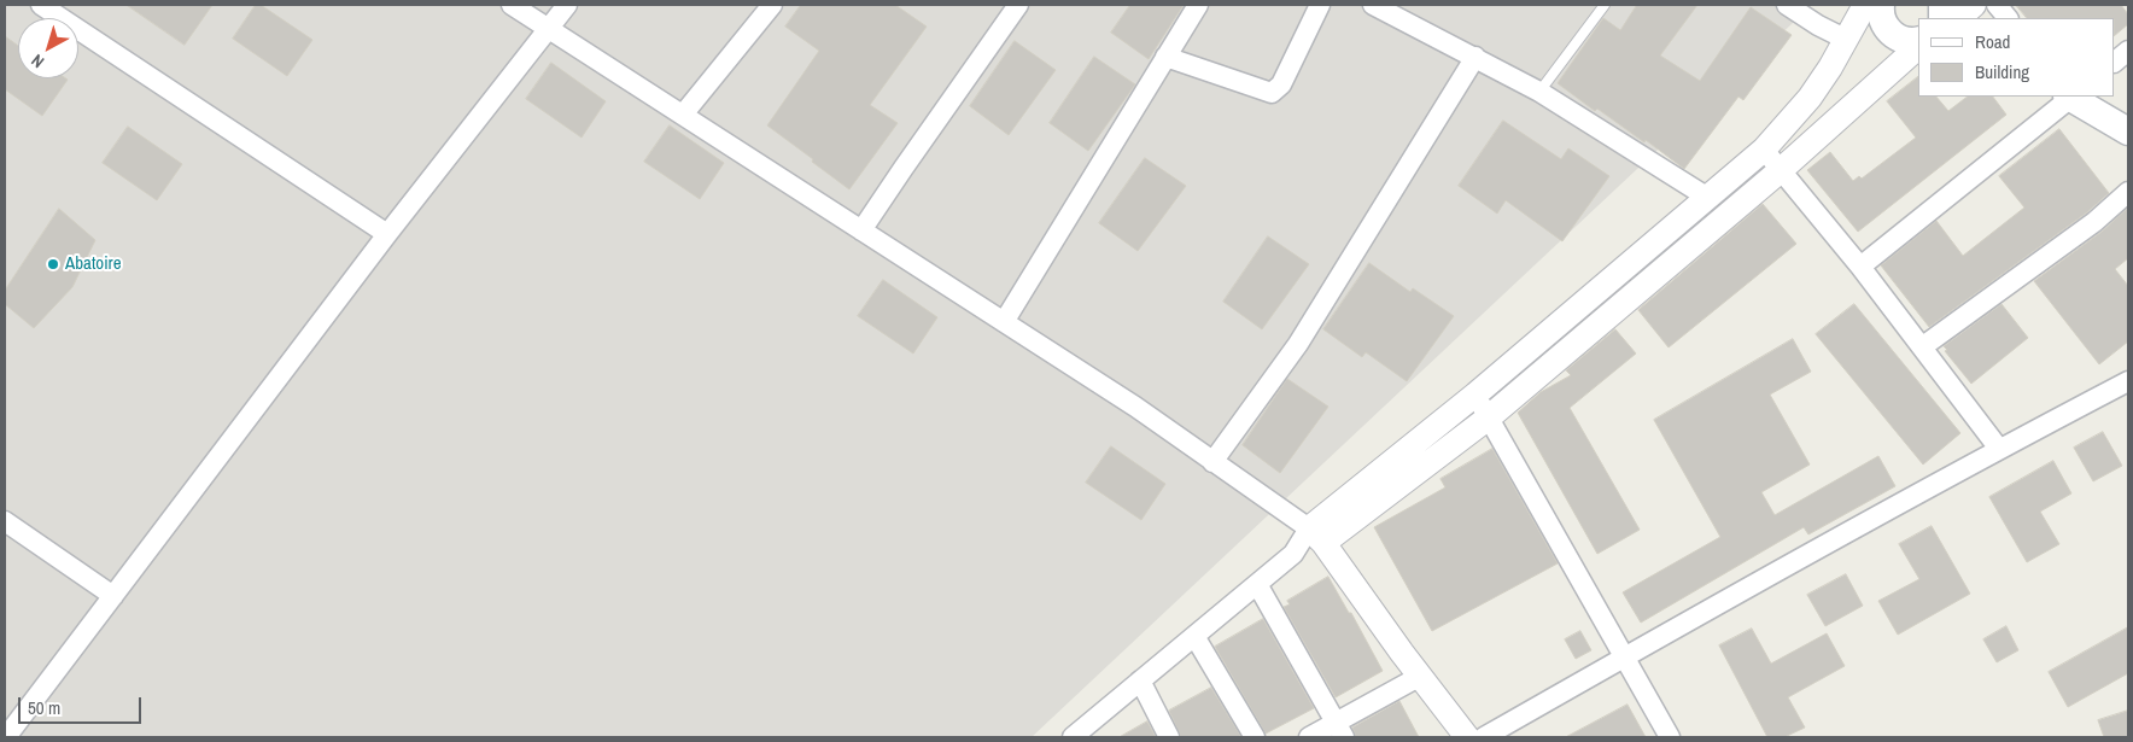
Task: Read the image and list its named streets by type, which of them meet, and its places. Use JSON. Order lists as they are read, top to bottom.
{
  "places": ["Abatoire"],
  "legend": ["Road", "Building"],
  "scale_bar": "50 m",
  "north": "bottom left"
}
